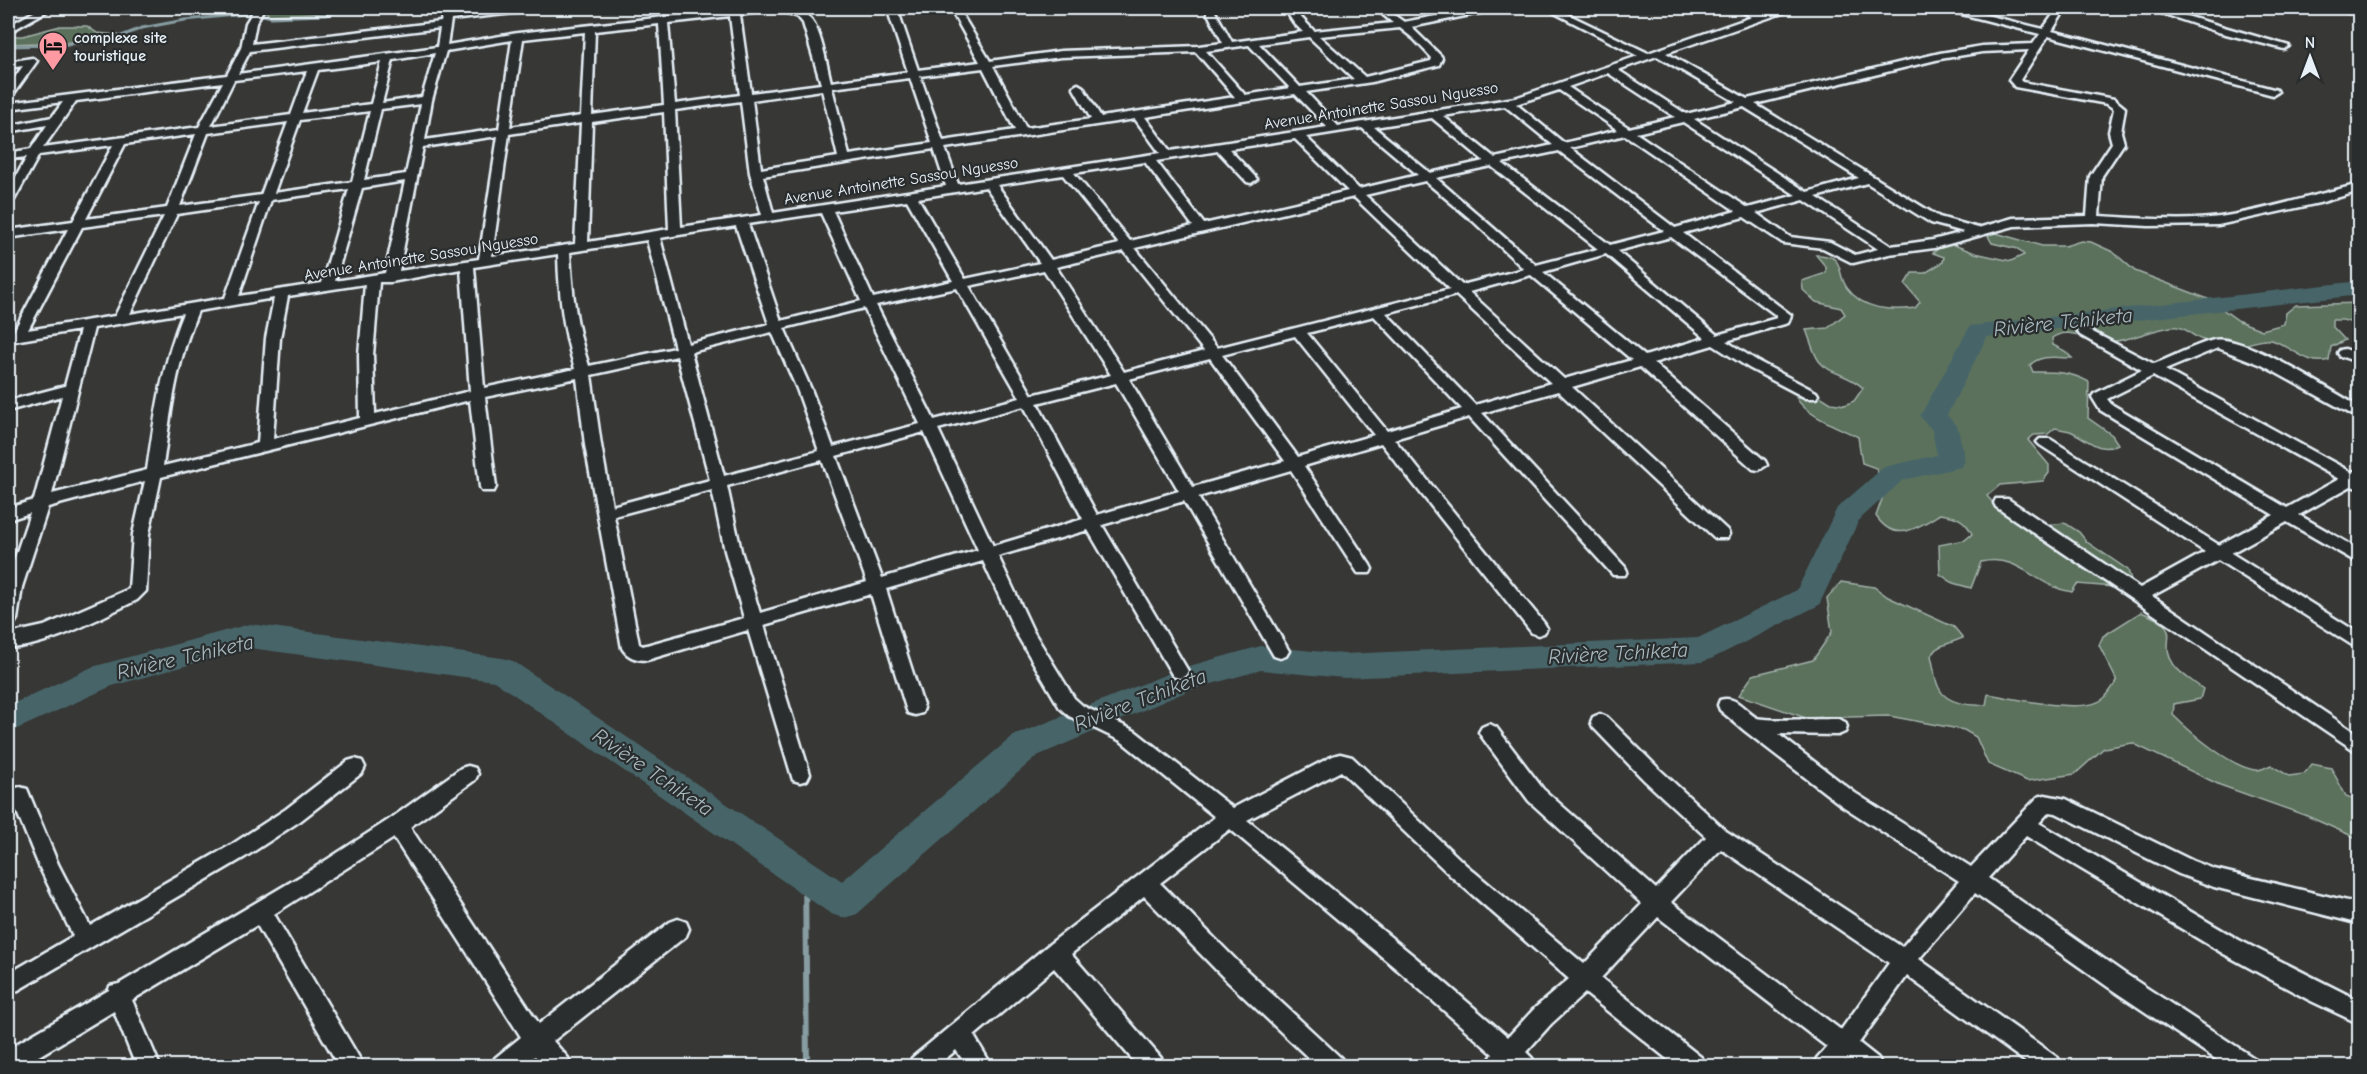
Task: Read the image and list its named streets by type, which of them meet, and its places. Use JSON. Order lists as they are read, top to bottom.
{
  "streets": {
    "street": ["Avenue Antoinette Sassou Nguesso"]
  },
  "water": ["Rivière Tchiketa"],
  "places": {
    "hotel": ["complexe site touristique"]
  },
  "north": "top"
}
